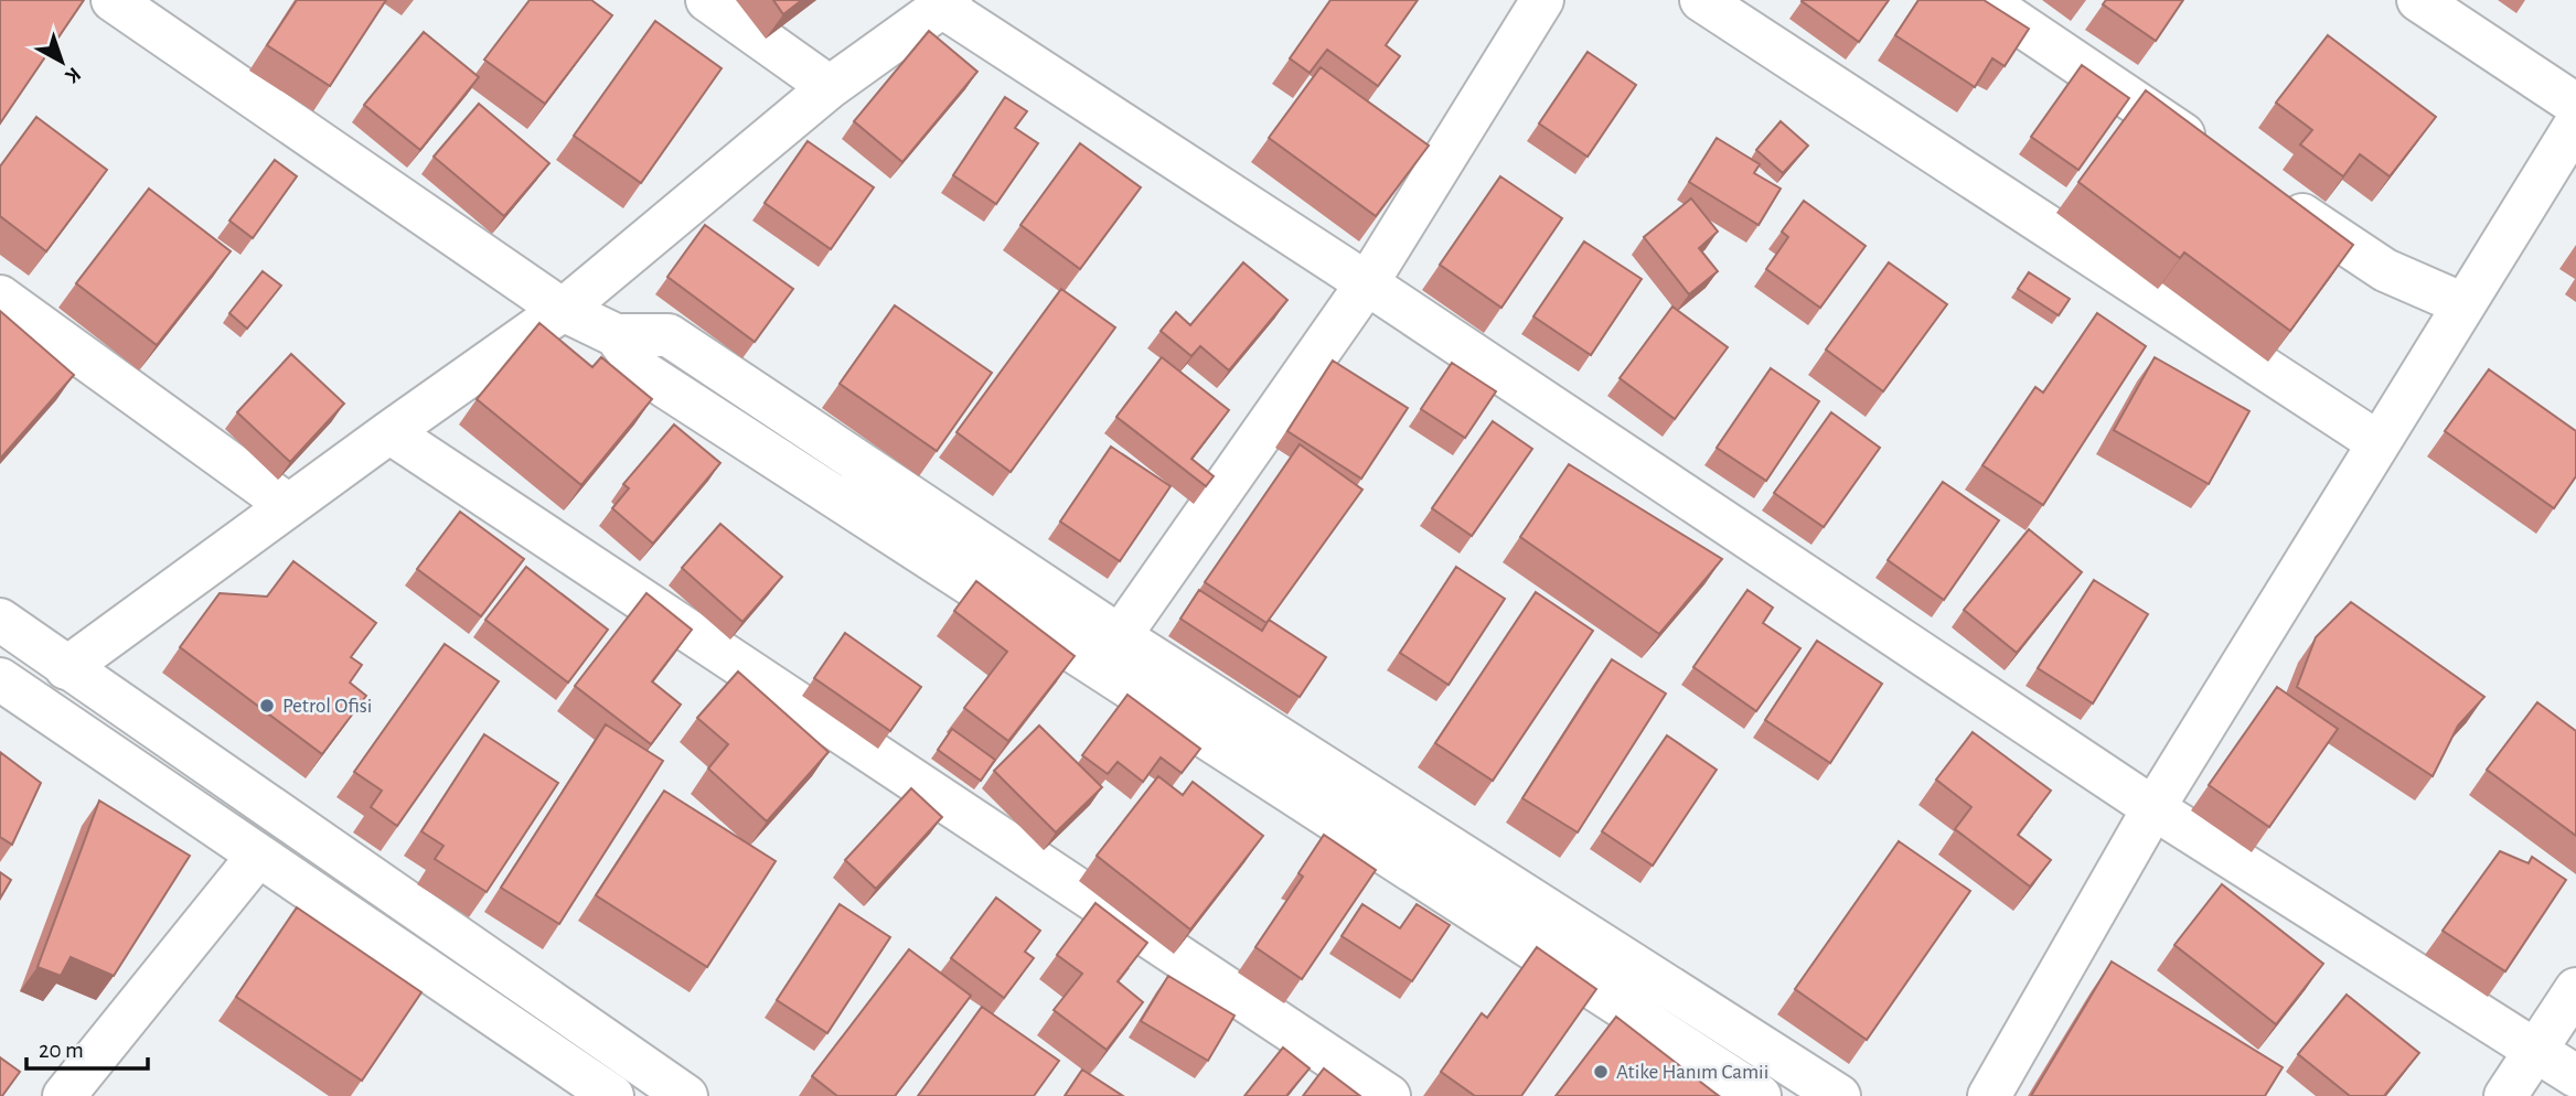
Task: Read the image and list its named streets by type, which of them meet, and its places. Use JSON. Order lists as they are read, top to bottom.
{
  "places": ["Petrol Ofisi", "Atike Hanım Camii"],
  "scale_bar": "20 m",
  "north": "bottom right"
}
